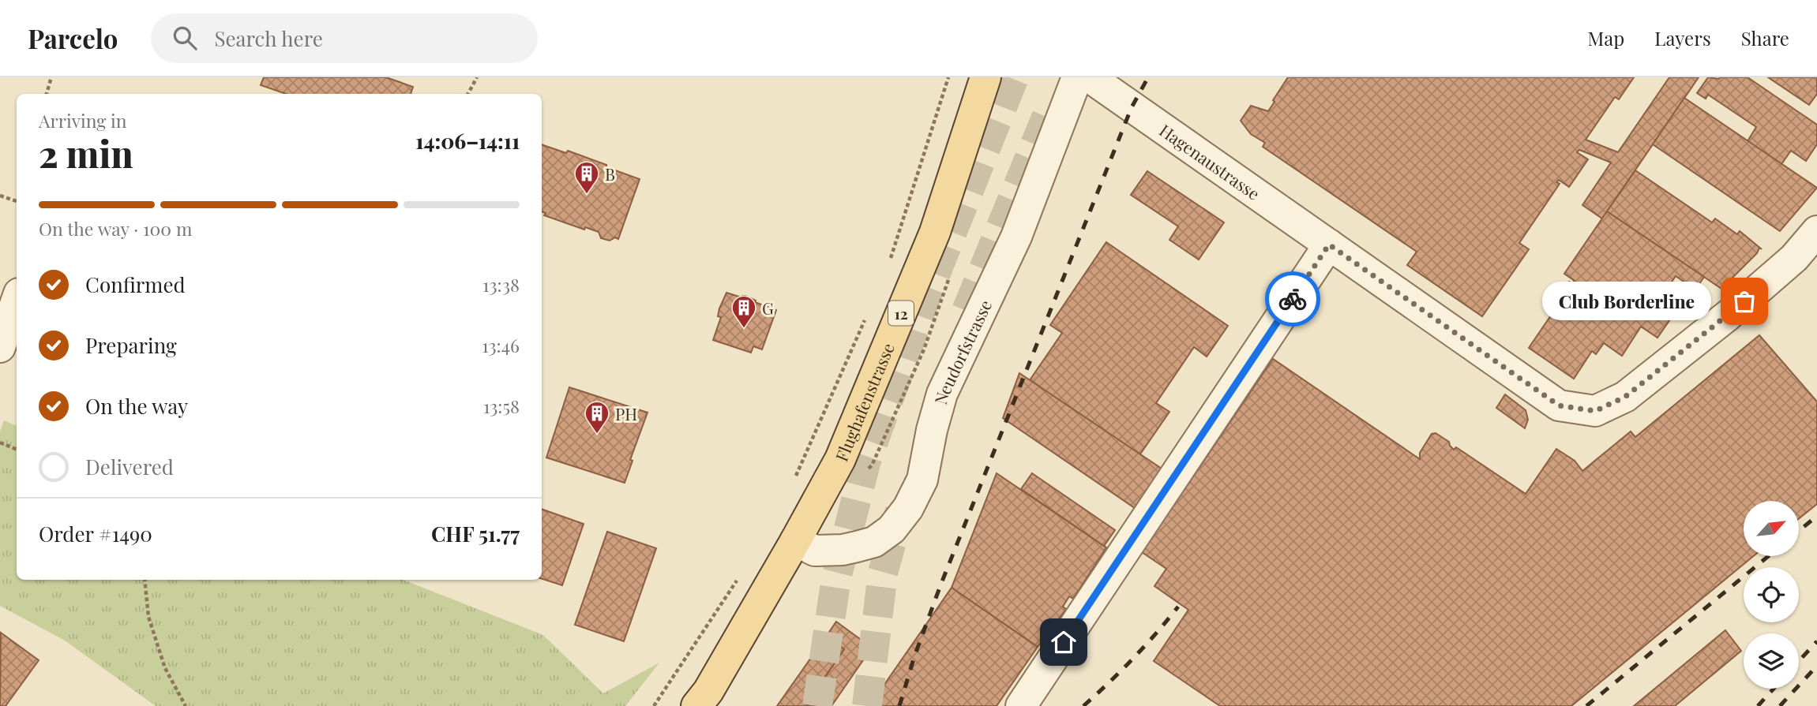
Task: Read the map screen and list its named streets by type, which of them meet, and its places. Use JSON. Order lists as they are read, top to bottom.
{
  "streets": {
    "main road": ["12", "Flughafenstrasse"],
    "street": ["Hagenaustrasse", "Neudorfstrasse"]
  },
  "crossings": [
    ["Neudorfstrasse", "Flughafenstrasse"]
  ],
  "places": {
    "building": ["B", "G", "PH"],
    "other": ["Club Borderline"]
  },
  "north": "top right",
  "page": {
    "header": "Parcelo",
    "search": "Search here",
    "nav": ["Map", "Layers", "Share"],
    "heading": ["2 min", "Arriving in", "14:06–14:11"],
    "panel": ["Order #1490", "CHF 51.77"],
    "bar": "On the way · 100 m",
    "list": [
      ["Confirmed", "13:38"],
      ["Preparing", "13:46"],
      ["On the way", "13:58"],
      "Delivered"
    ],
    "bubble": "Club Borderline"
  }
}
